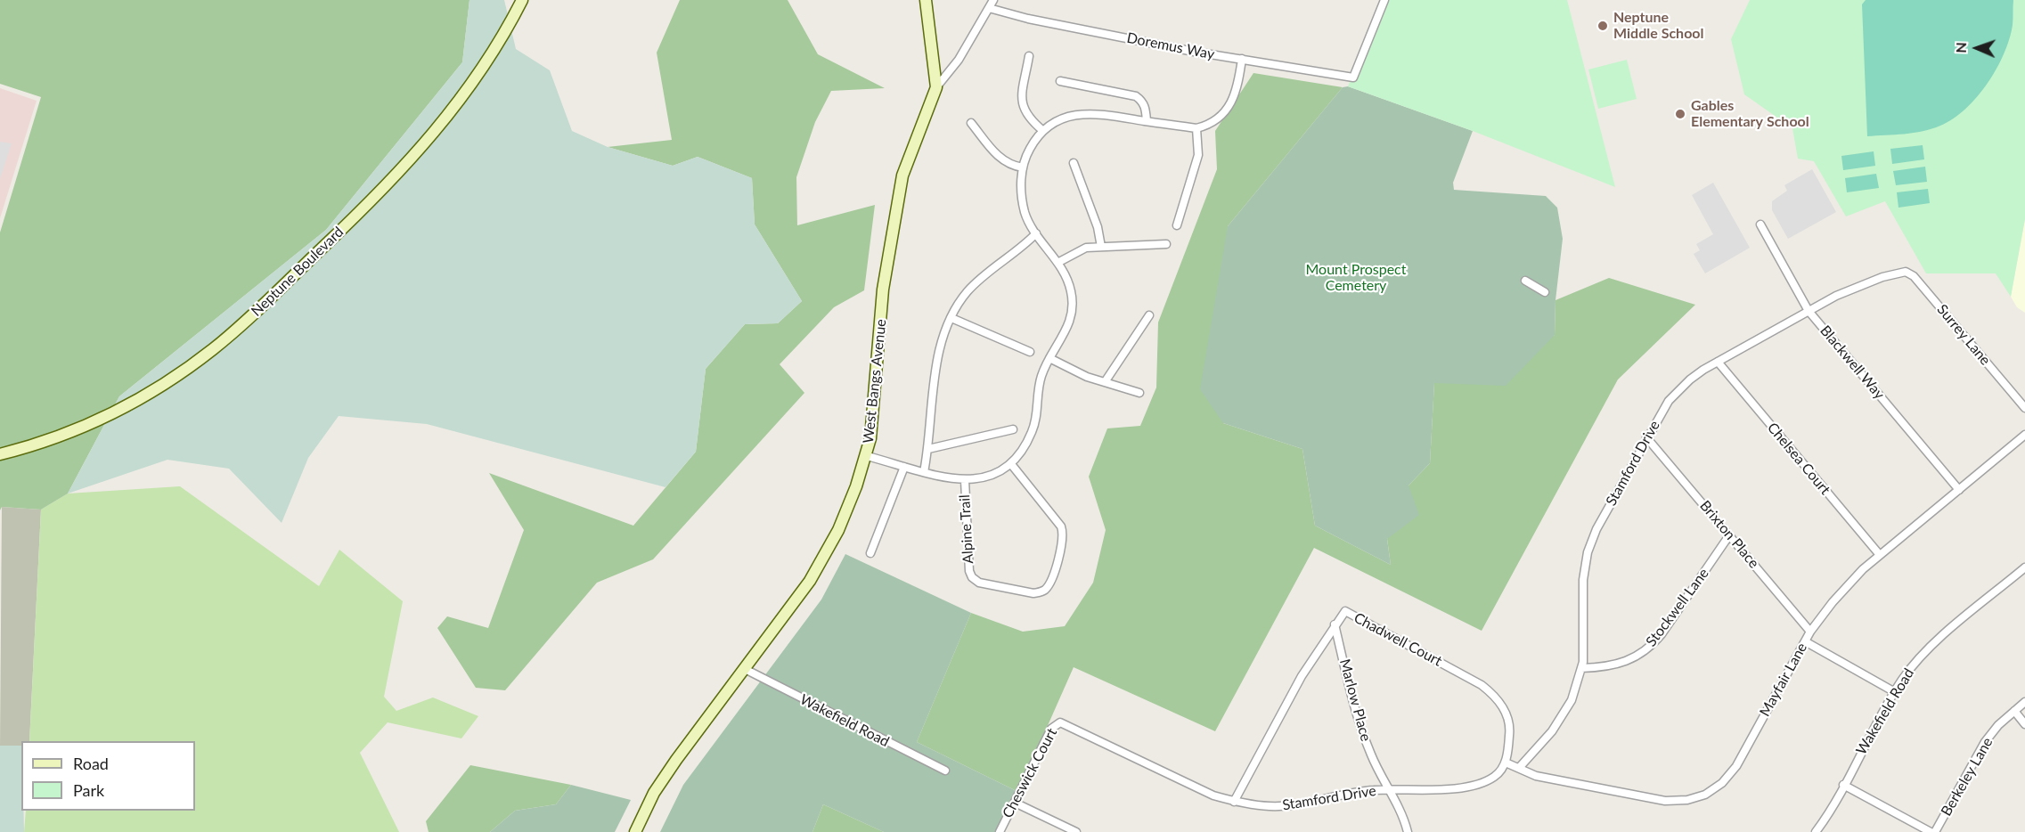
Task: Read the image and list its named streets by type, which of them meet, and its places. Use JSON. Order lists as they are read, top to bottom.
{
  "streets": {
    "street": [
      "Doremus Way",
      "Neptune Boulevard",
      "Surrey Lane",
      "Blackwell Way",
      "West Bangs Avenue",
      "Chelsea Court",
      "Stamford Drive",
      "Alpine Trail",
      "Brixton Place",
      "Stockwell Lane",
      "Chadwell Court",
      "Mayfair Lane",
      "Marlow Place",
      "Wakefield Road",
      "Cheswick Court",
      "Berkeley Lane"
    ]
  },
  "crossings": [
    ["Surrey Lane", "Stamford Drive"],
    ["Blackwell Way", "Stamford Drive"],
    ["Blackwell Way", "Mayfair Lane"],
    ["West Bangs Avenue", "Alpine Trail"],
    ["West Bangs Avenue", "Wakefield Road"],
    ["Chelsea Court", "Stamford Drive"],
    ["Chelsea Court", "Mayfair Lane"],
    ["Stamford Drive", "Brixton Place"],
    ["Stamford Drive", "Stockwell Lane"],
    ["Stamford Drive", "Chadwell Court"],
    ["Stamford Drive", "Mayfair Lane"],
    ["Stamford Drive", "Marlow Place"],
    ["Stamford Drive", "Cheswick Court"],
    ["Brixton Place", "Stockwell Lane"],
    ["Brixton Place", "Mayfair Lane"],
    ["Chadwell Court", "Mayfair Lane"],
    ["Chadwell Court", "Marlow Place"]
  ],
  "parks": ["Mount Prospect Cemetery"],
  "places": ["Neptune Middle School", "Gables Elementary School"],
  "legend": ["Road", "Park"],
  "north": "left"
}
